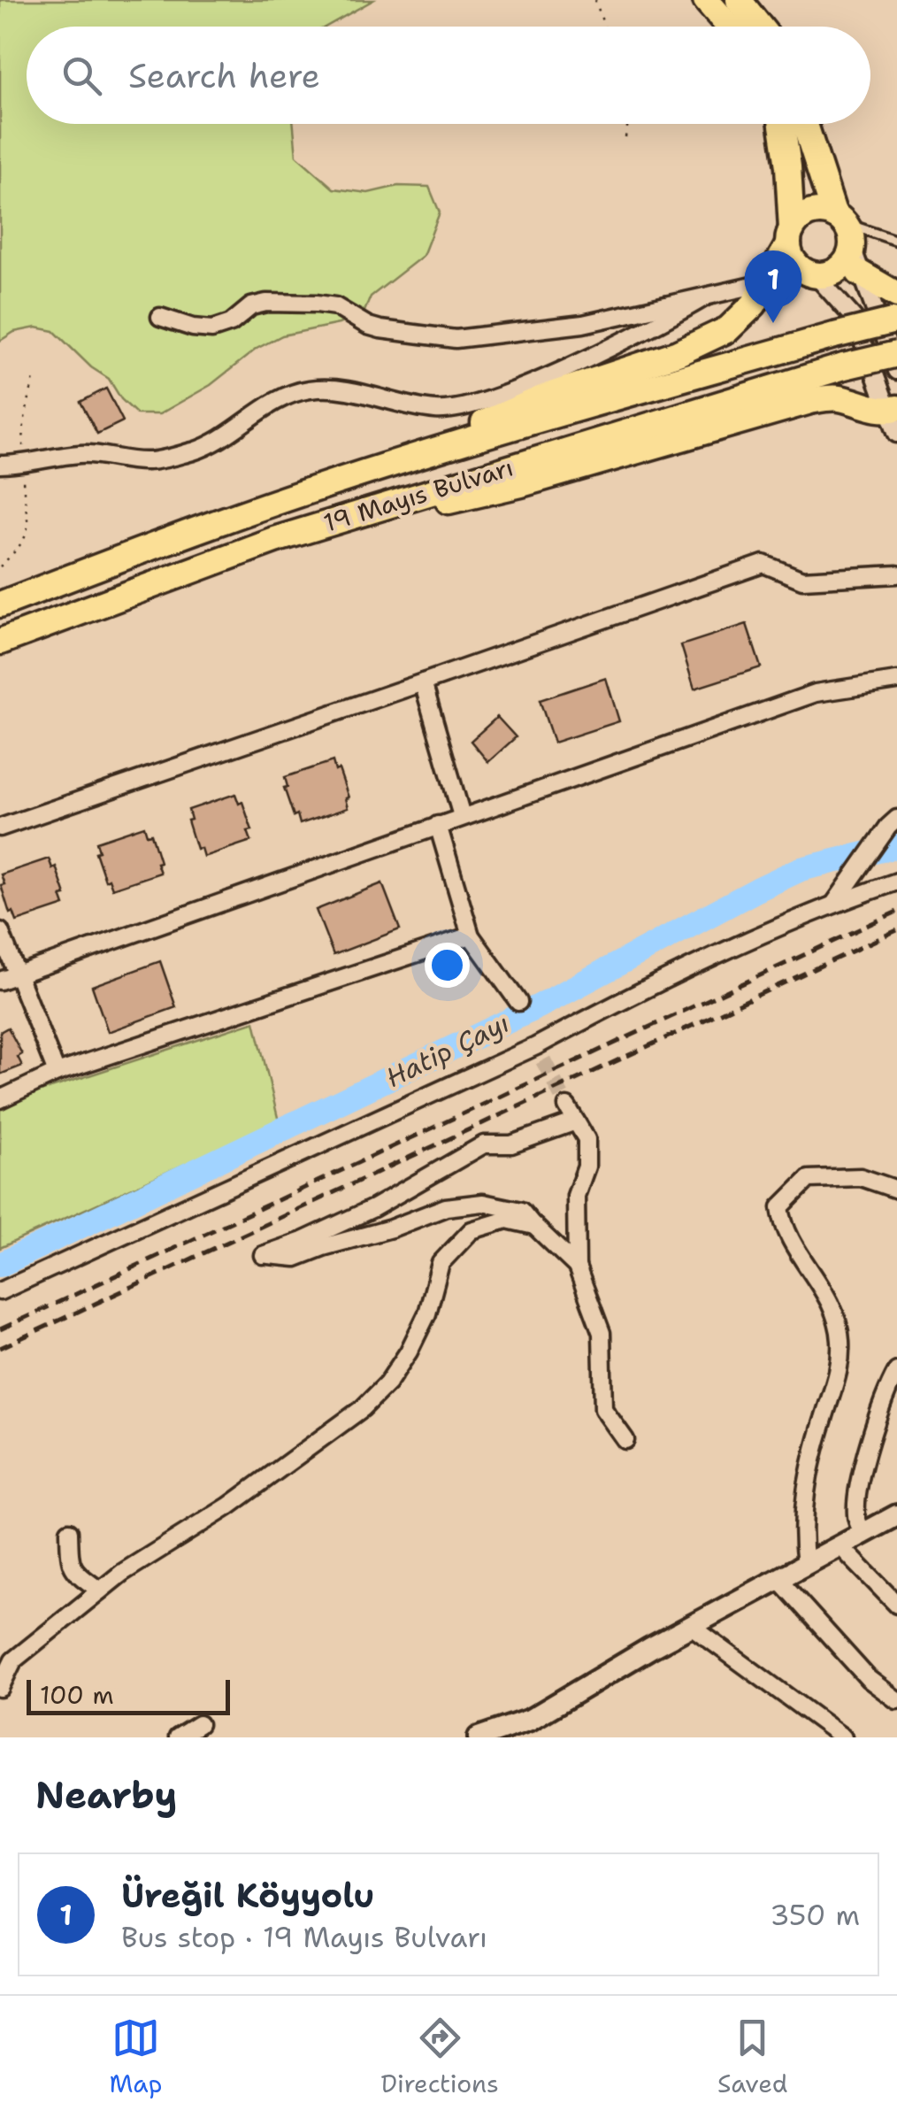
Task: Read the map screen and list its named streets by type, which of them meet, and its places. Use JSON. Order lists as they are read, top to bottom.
{
  "streets": {
    "main road": ["19 Mayıs Bulvarı"]
  },
  "water": ["Hatip Çayı"],
  "scale_bar": "100 m",
  "page": {
    "search": "Search here",
    "pins": "1",
    "scale": "100 m",
    "heading": "Nearby",
    "list": [
      {
        "mark": "1",
        "name": "Üreğil Köyyolu",
        "note": "Bus stop · 19 Mayıs Bulvarı",
        "value": "350 m"
      }
    ],
    "nav": ["Map", "Directions", "Saved"]
  }
}
